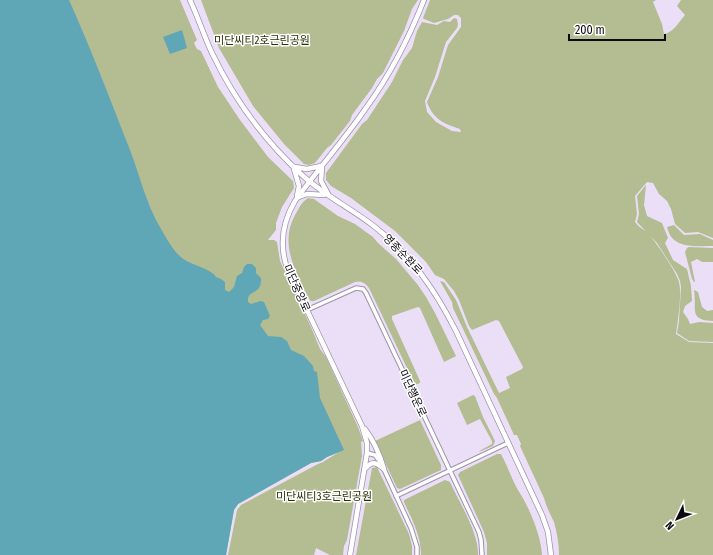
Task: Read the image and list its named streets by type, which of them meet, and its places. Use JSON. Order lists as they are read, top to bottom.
{
  "streets": {
    "street": ["영종순환로", "미단중앙로", "미단행운로"]
  },
  "crossings": [
    ["영종순환로", "미단중앙로"],
    ["미단중앙로", "미단행운로"]
  ],
  "parks": ["미단씨티2호근린공원", "미단씨티3호근린공원"],
  "scale_bar": "200 m",
  "north": "bottom left"
}
